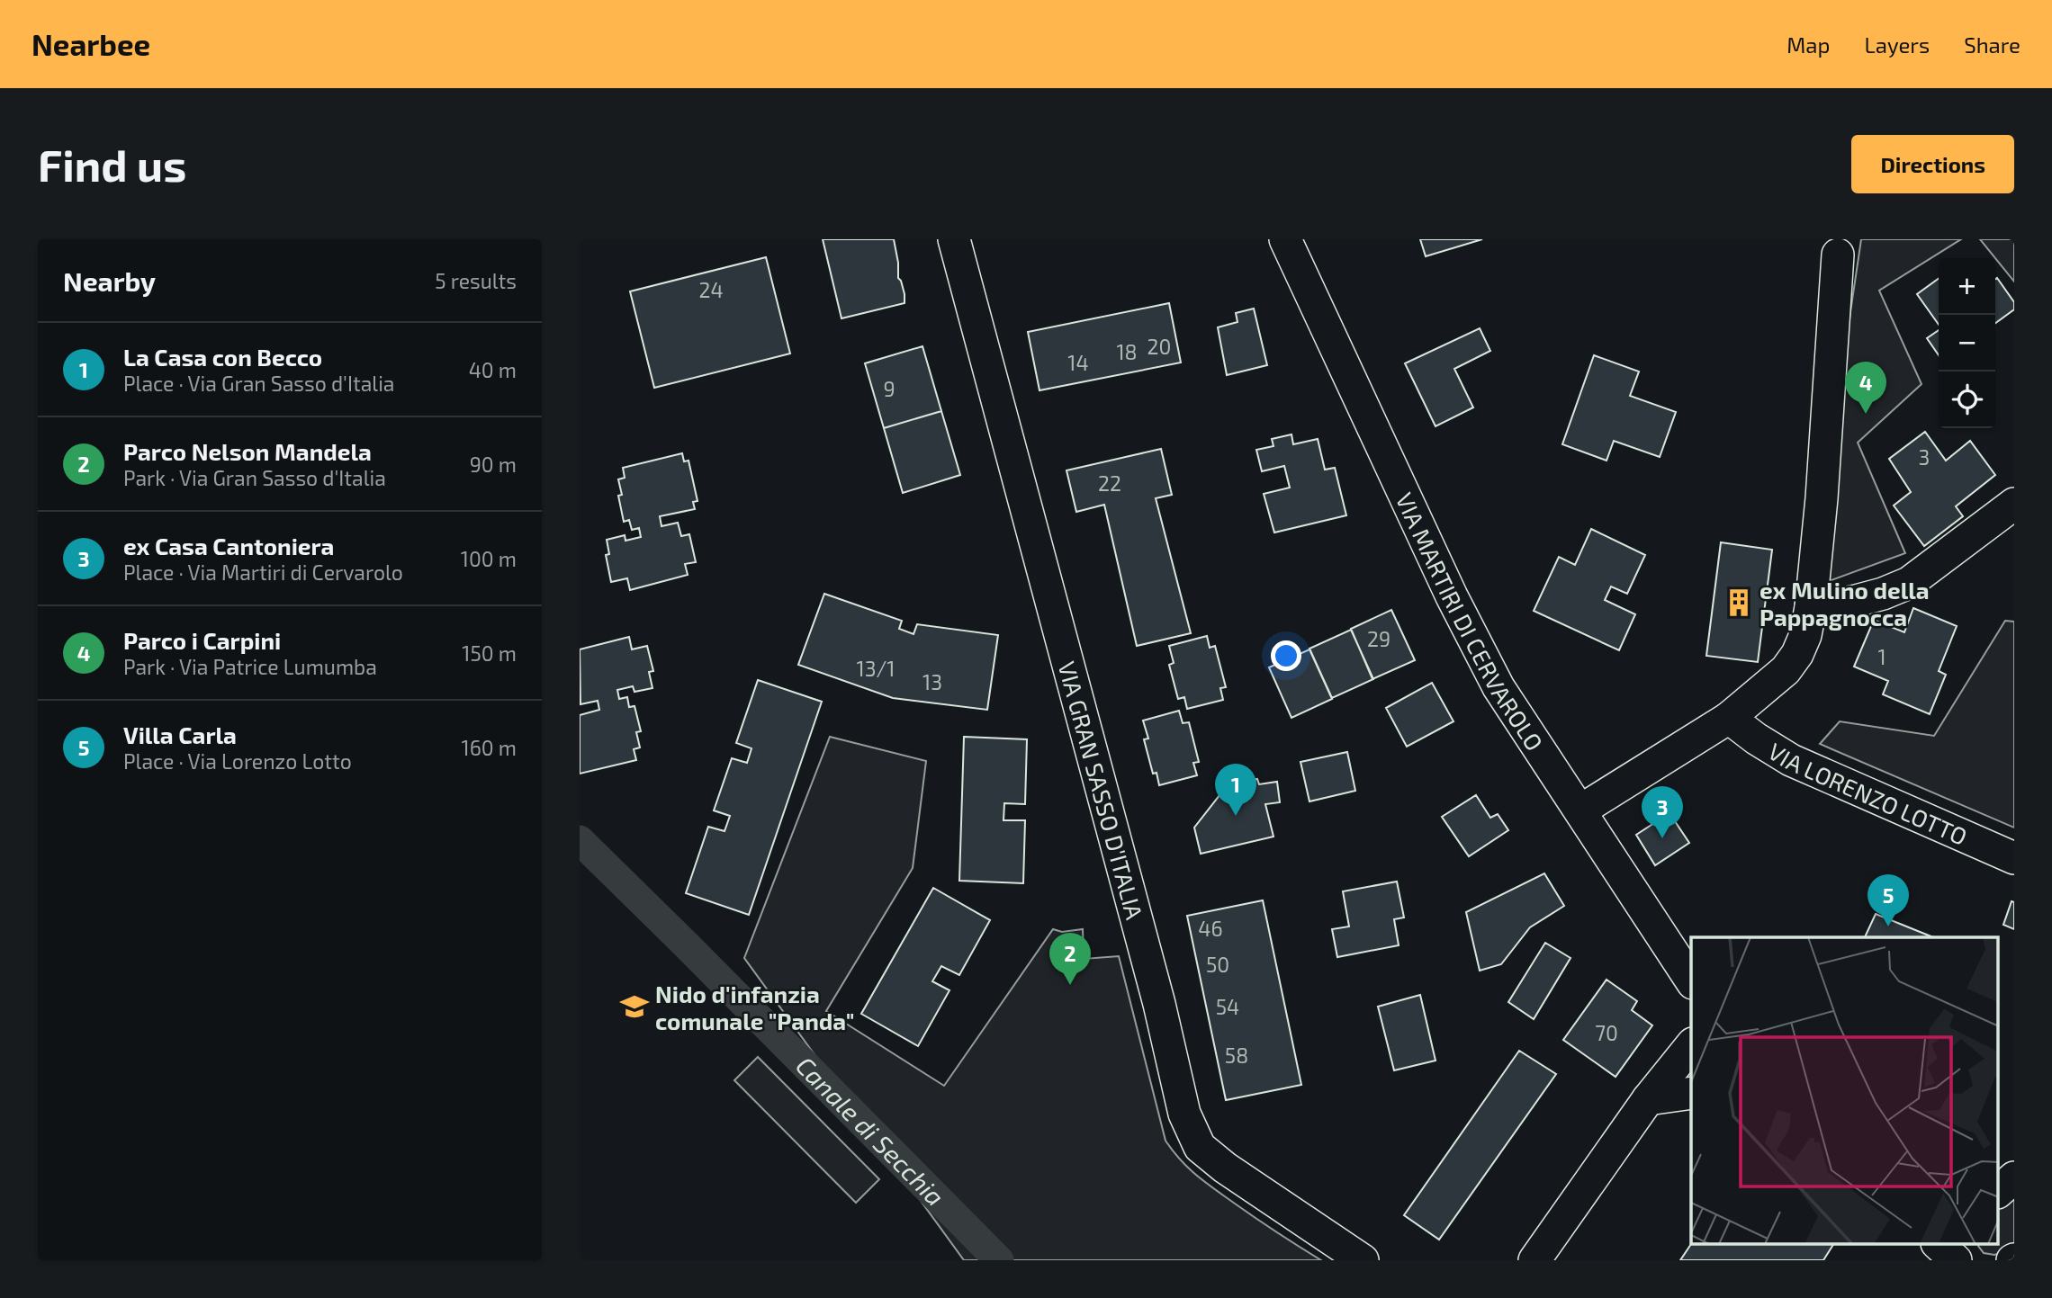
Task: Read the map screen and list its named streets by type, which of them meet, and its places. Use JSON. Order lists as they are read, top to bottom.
{
  "streets": {
    "street": ["VIA MARTIRI DI CERVAROLO", "VIA GRAN SASSO D'ITALIA", "VIA LORENZO LOTTO"]
  },
  "water": ["Canale di Secchia"],
  "places": {
    "building": ["ex Mulino della Pappagnocca"],
    "school or university": ["Nido d'infanzia comunale \"Panda\""]
  },
  "house_numbers": [
    "24",
    "20",
    "18",
    "14",
    "9",
    "3",
    "22",
    "29",
    "1",
    "13/1",
    "13",
    "46",
    "50",
    "54",
    "70",
    "58"
  ],
  "page": {
    "header": "Nearbee",
    "nav": ["Map", "Layers", "Share"],
    "buttons": "Directions",
    "title": "Find us",
    "heading": ["Nearby", "5 results"],
    "map_buttons": ["+", "−"],
    "list": [
      {
        "mark": "1",
        "name": "La Casa con Becco",
        "note": "Place · Via Gran Sasso d'Italia",
        "value": "40 m"
      },
      {
        "mark": "2",
        "name": "Parco Nelson Mandela",
        "note": "Park · Via Gran Sasso d'Italia",
        "value": "90 m"
      },
      {
        "mark": "3",
        "name": "ex Casa Cantoniera",
        "note": "Place · Via Martiri di Cervarolo",
        "value": "100 m"
      },
      {
        "mark": "4",
        "name": "Parco i Carpini",
        "note": "Park · Via Patrice Lumumba",
        "value": "150 m"
      },
      {
        "mark": "5",
        "name": "Villa Carla",
        "note": "Place · Via Lorenzo Lotto",
        "value": "160 m"
      }
    ],
    "pins": [
      "4",
      "1",
      "3",
      "5",
      "2"
    ]
  }
}
